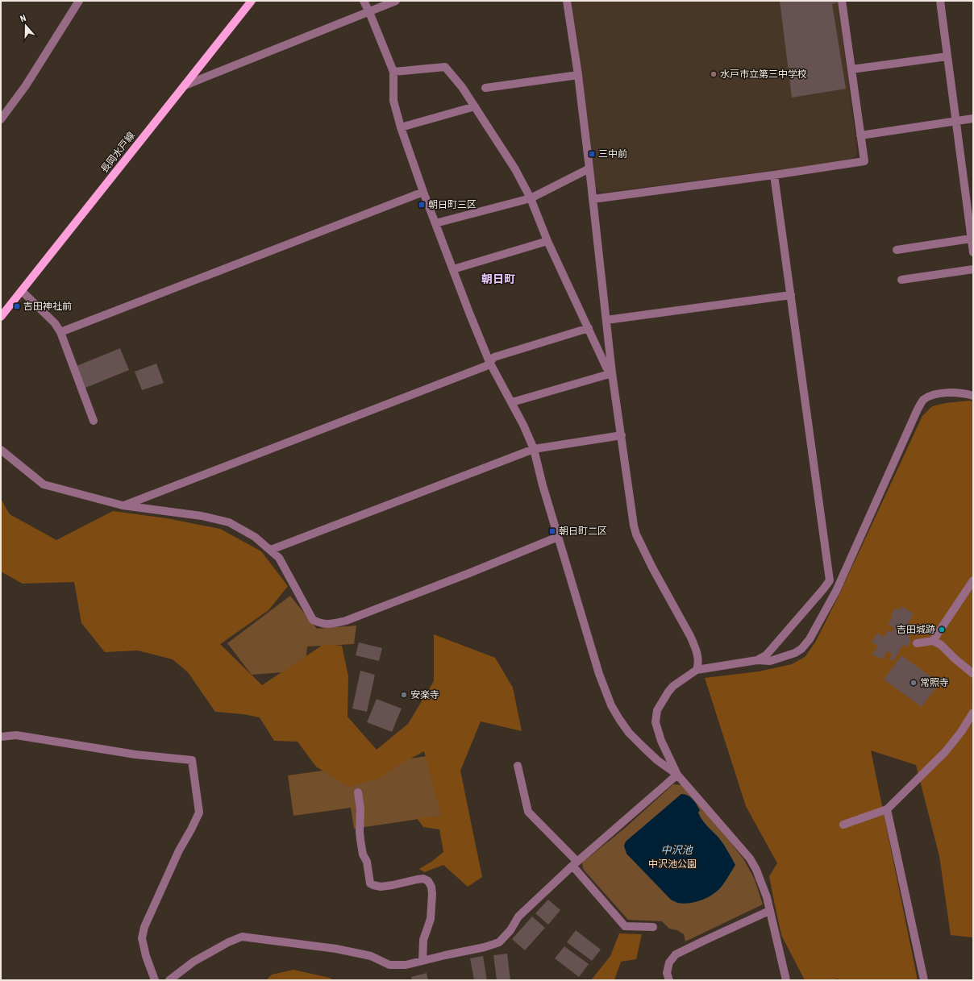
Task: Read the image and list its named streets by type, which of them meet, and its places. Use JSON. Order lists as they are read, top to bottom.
{
  "streets": {
    "main road": ["長岡水戸線"]
  },
  "districts": ["朝日町"],
  "water": ["中沢池"],
  "parks": ["中沢池公園"],
  "places": {
    "other": [
      "水戸市立第三中学校",
      "吉田城跡",
      "常照寺",
      "安楽寺"
    ],
    "transit": [
      "三中前",
      "朝日町三区",
      "吉田神社前",
      "朝日町二区"
    ]
  },
  "north": "top"
}
